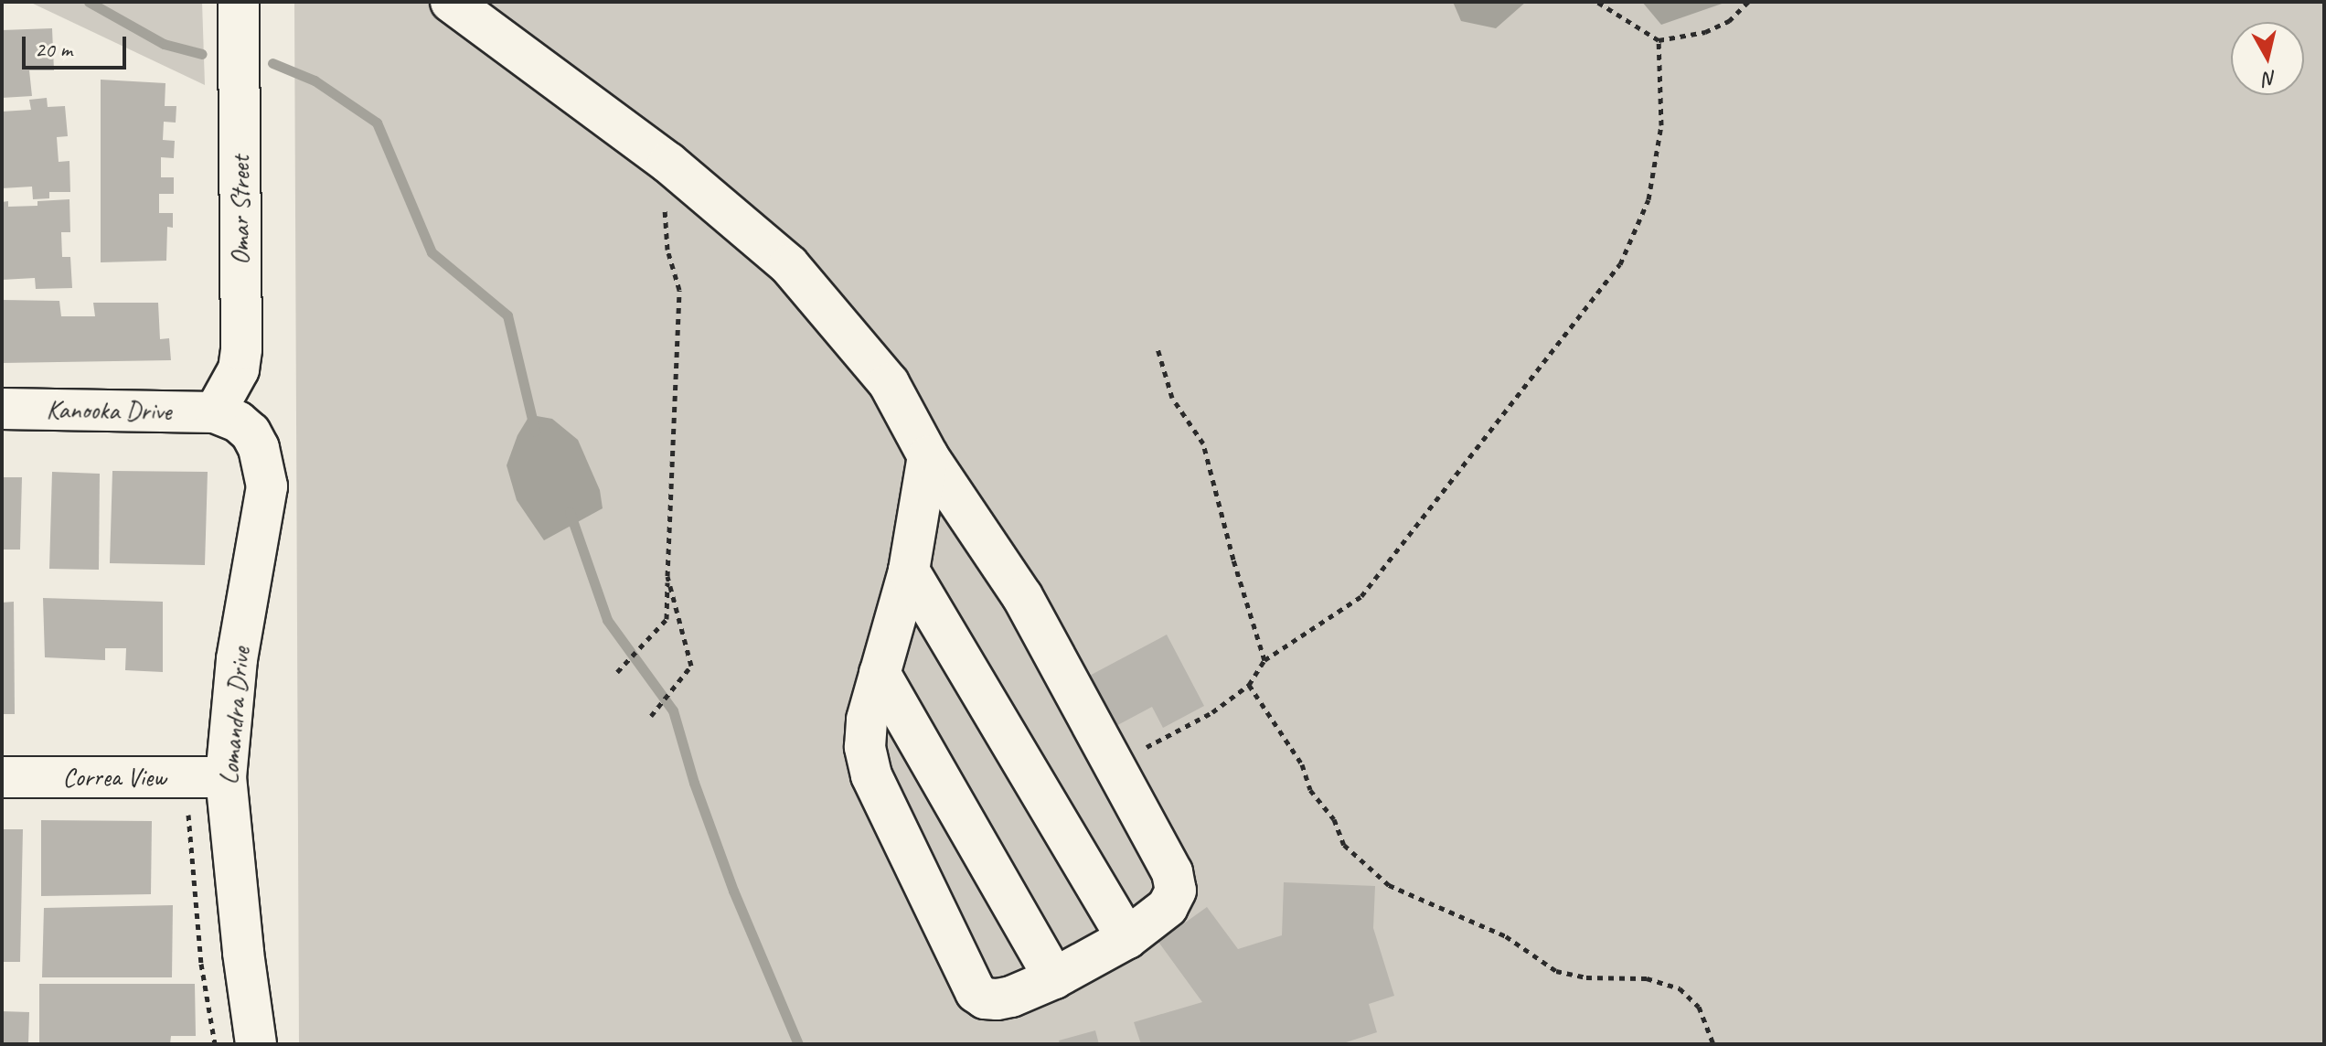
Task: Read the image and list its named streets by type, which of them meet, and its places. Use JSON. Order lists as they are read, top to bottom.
{
  "streets": {
    "street": [
      "Omar Street",
      "Kanooka Drive",
      "Lomandra Drive",
      "Correa View"
    ]
  },
  "crossings": [
    ["Omar Street", "Kanooka Drive"],
    ["Omar Street", "Lomandra Drive"],
    ["Kanooka Drive", "Lomandra Drive"],
    ["Lomandra Drive", "Correa View"]
  ],
  "scale_bar": "20 m",
  "north": "bottom"
}
